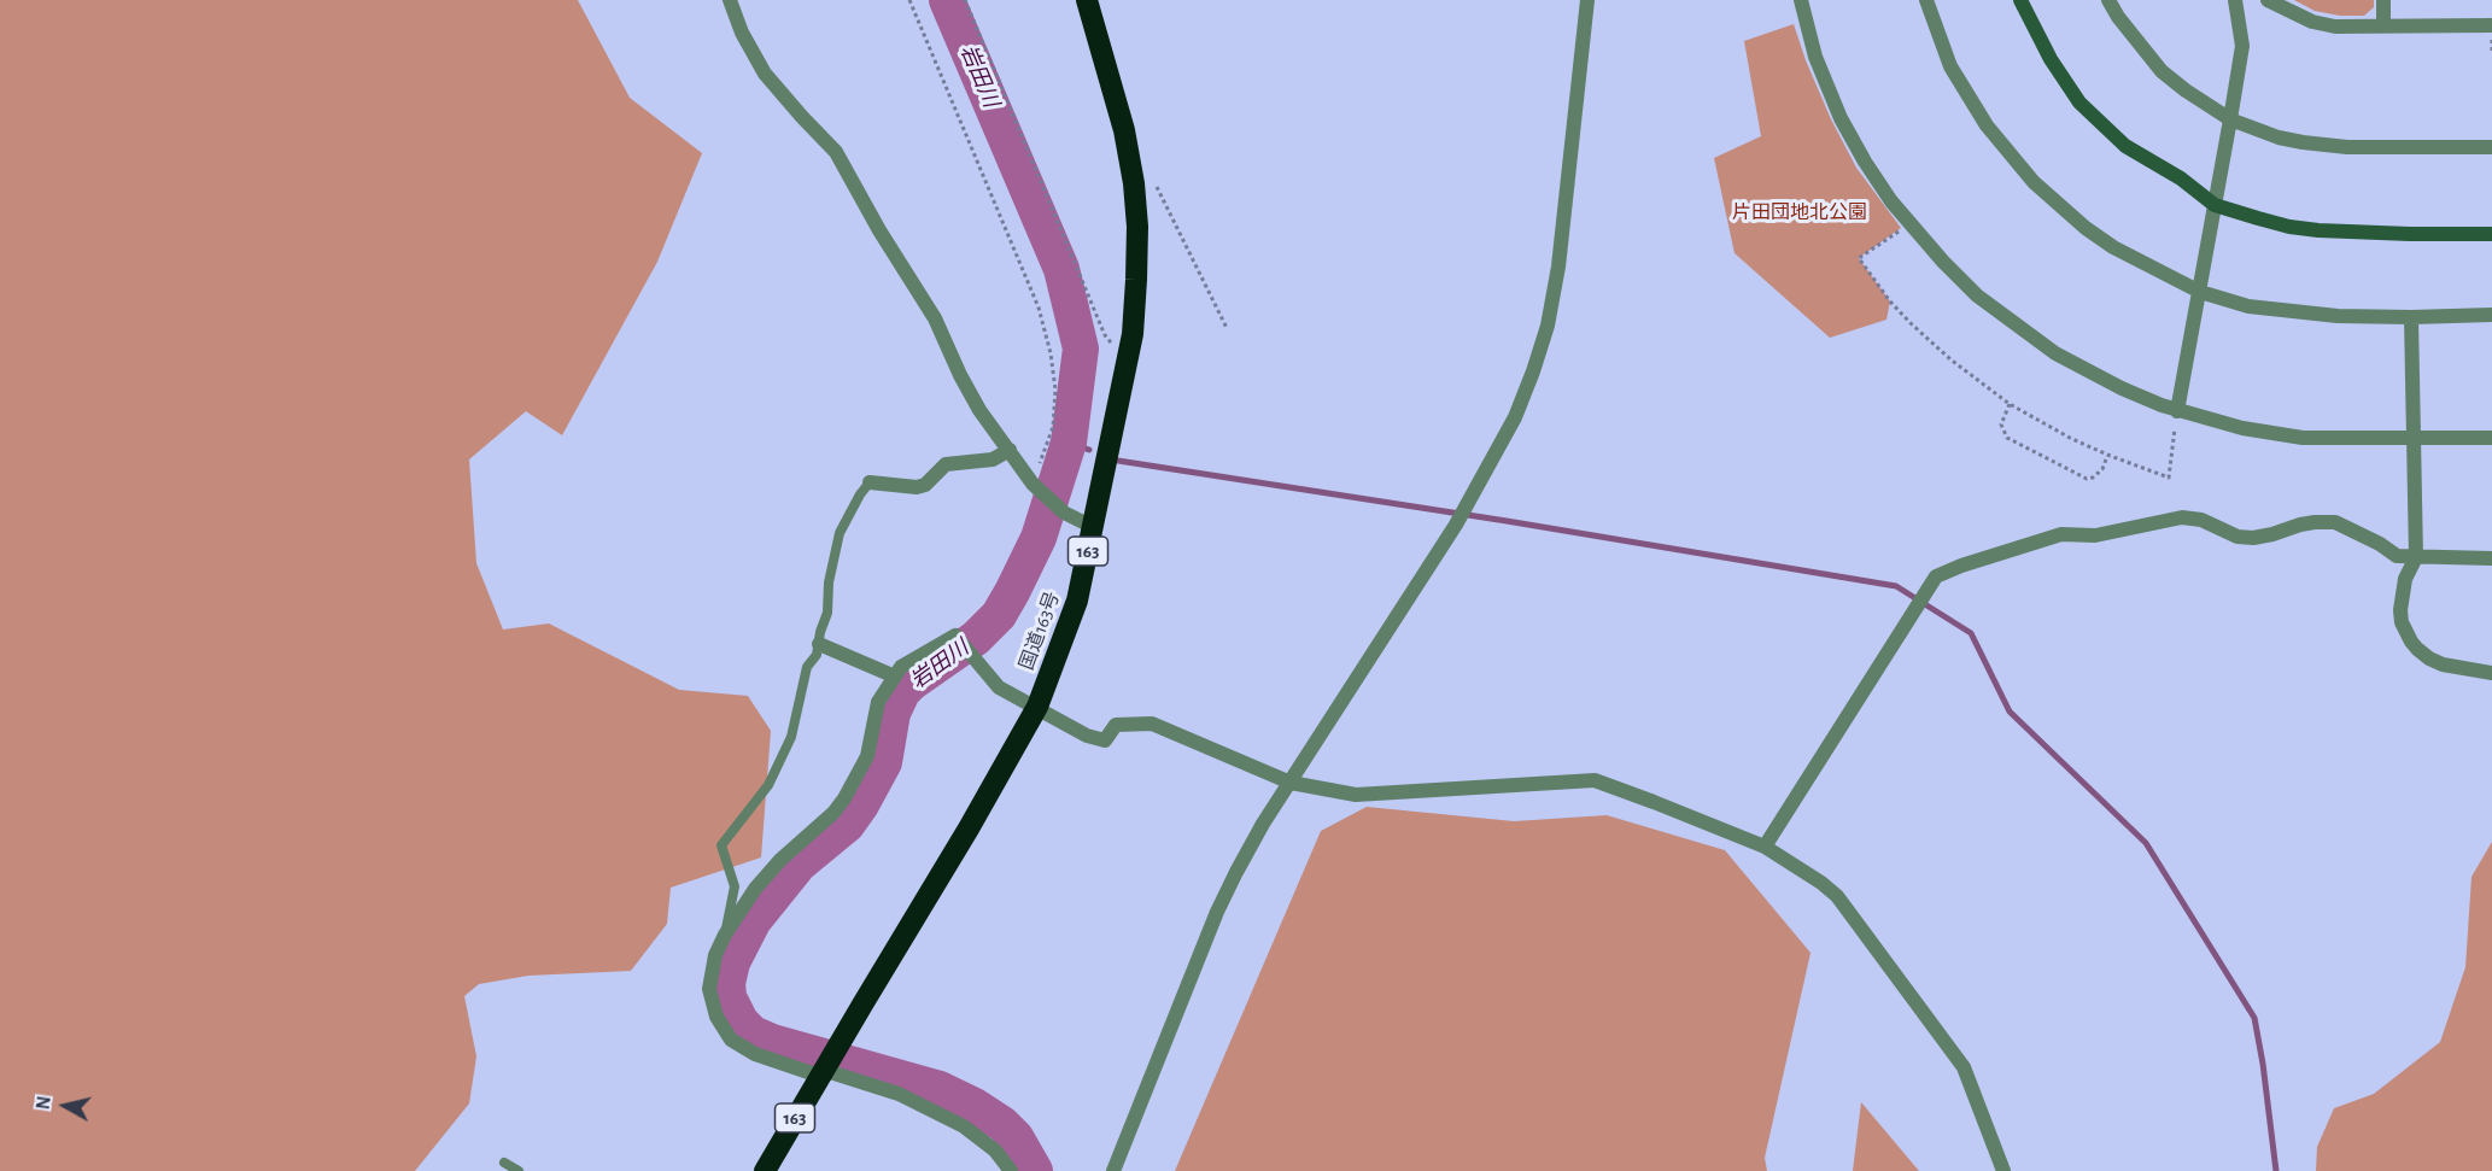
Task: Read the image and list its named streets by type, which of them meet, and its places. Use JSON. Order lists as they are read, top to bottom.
{
  "streets": {
    "highway": ["163", "国道163号"]
  },
  "water": ["岩田川"],
  "parks": ["片田団地北公園"],
  "north": "left"
}
